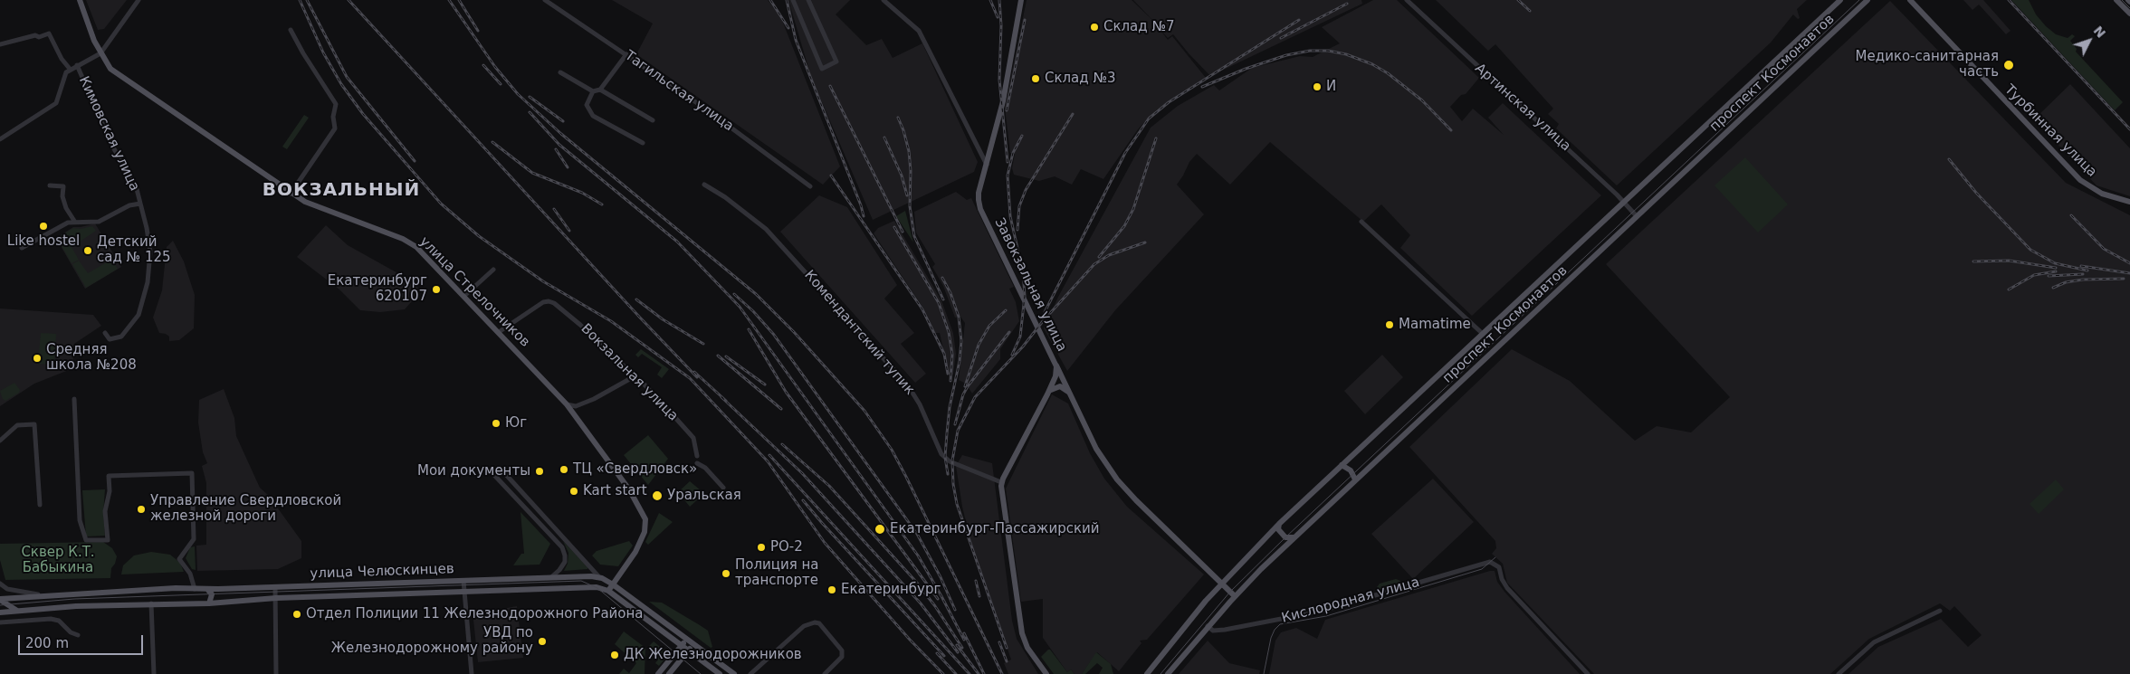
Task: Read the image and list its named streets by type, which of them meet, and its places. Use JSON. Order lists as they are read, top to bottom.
{
  "streets": {
    "main road": [
      "проспект Космонавтов",
      "Турбинная улица",
      "Завокзальная улица",
      "улица Стрелочников",
      "улица Челюскинцев"
    ],
    "street": [
      "Тагильская улица",
      "Артинская улица",
      "Кимовская улица",
      "Комендантский тупик",
      "Вокзальная улица",
      "Кислородная улица"
    ]
  },
  "crossings": [
    ["проспект Космонавтов", "Артинская улица"],
    ["проспект Космонавтов", "Кислородная улица"],
    ["Завокзальная улица", "Комендантский тупик"],
    ["улица Стрелочников", "Вокзальная улица"],
    ["улица Стрелочников", "улица Челюскинцев"]
  ],
  "districts": ["ВОКЗАЛЬНЫЙ"],
  "parks": ["Сквер К.Т. Бабыкина"],
  "places": [
    "Склад №7",
    "Медико-санитарная часть",
    "Склад №3",
    "И",
    "Like hostel",
    "Детский сад № 125",
    "Екатеринбург 620107",
    "Mamatime",
    "Средняя школа №208",
    "Юг",
    "ТЦ «Свердловск»",
    "Мои документы",
    "Kart start",
    "Уральская",
    "Управление Свердловской железной дороги",
    "Екатеринбург-Пассажирский",
    "РО-2",
    "Полиция на транспорте",
    "Екатеринбург",
    "Отдел Полиции 11 Железнодорожного Района",
    "УВД по Железнодорожному району",
    "ДК Железнодорожников"
  ],
  "scale_bar": "200 m",
  "north": "top right"
}
